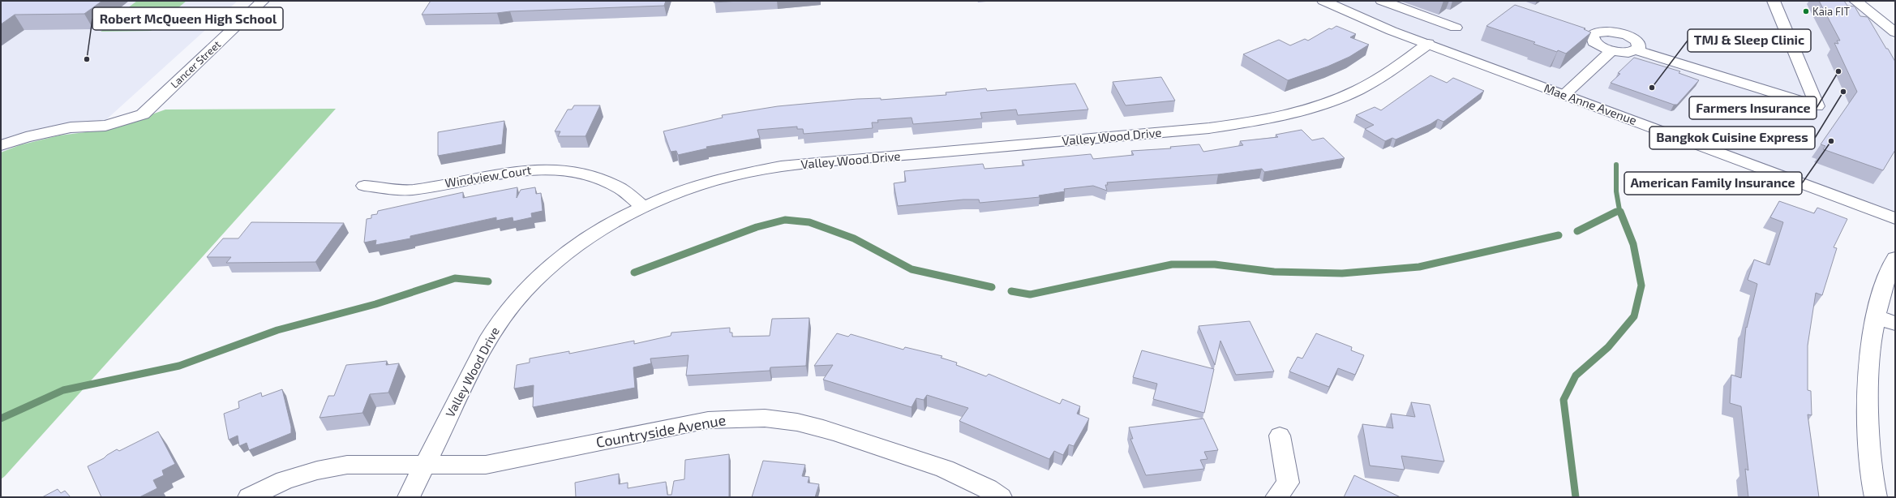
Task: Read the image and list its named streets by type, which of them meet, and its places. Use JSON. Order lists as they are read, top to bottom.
{
  "streets": {
    "street": [
      "Lancer Street",
      "Mae Anne Avenue",
      "Valley Wood Drive",
      "Windview Court",
      "Countryside Avenue"
    ]
  },
  "crossings": [
    ["Mae Anne Avenue", "Valley Wood Drive"],
    ["Valley Wood Drive", "Windview Court"],
    ["Valley Wood Drive", "Countryside Avenue"]
  ],
  "places": [
    "Kaia FIT",
    "Robert McQueen High School",
    "Farmers Insurance",
    "TMJ & Sleep Clinic",
    "Bangkok Cuisine Express",
    "American Family Insurance"
  ]
}
